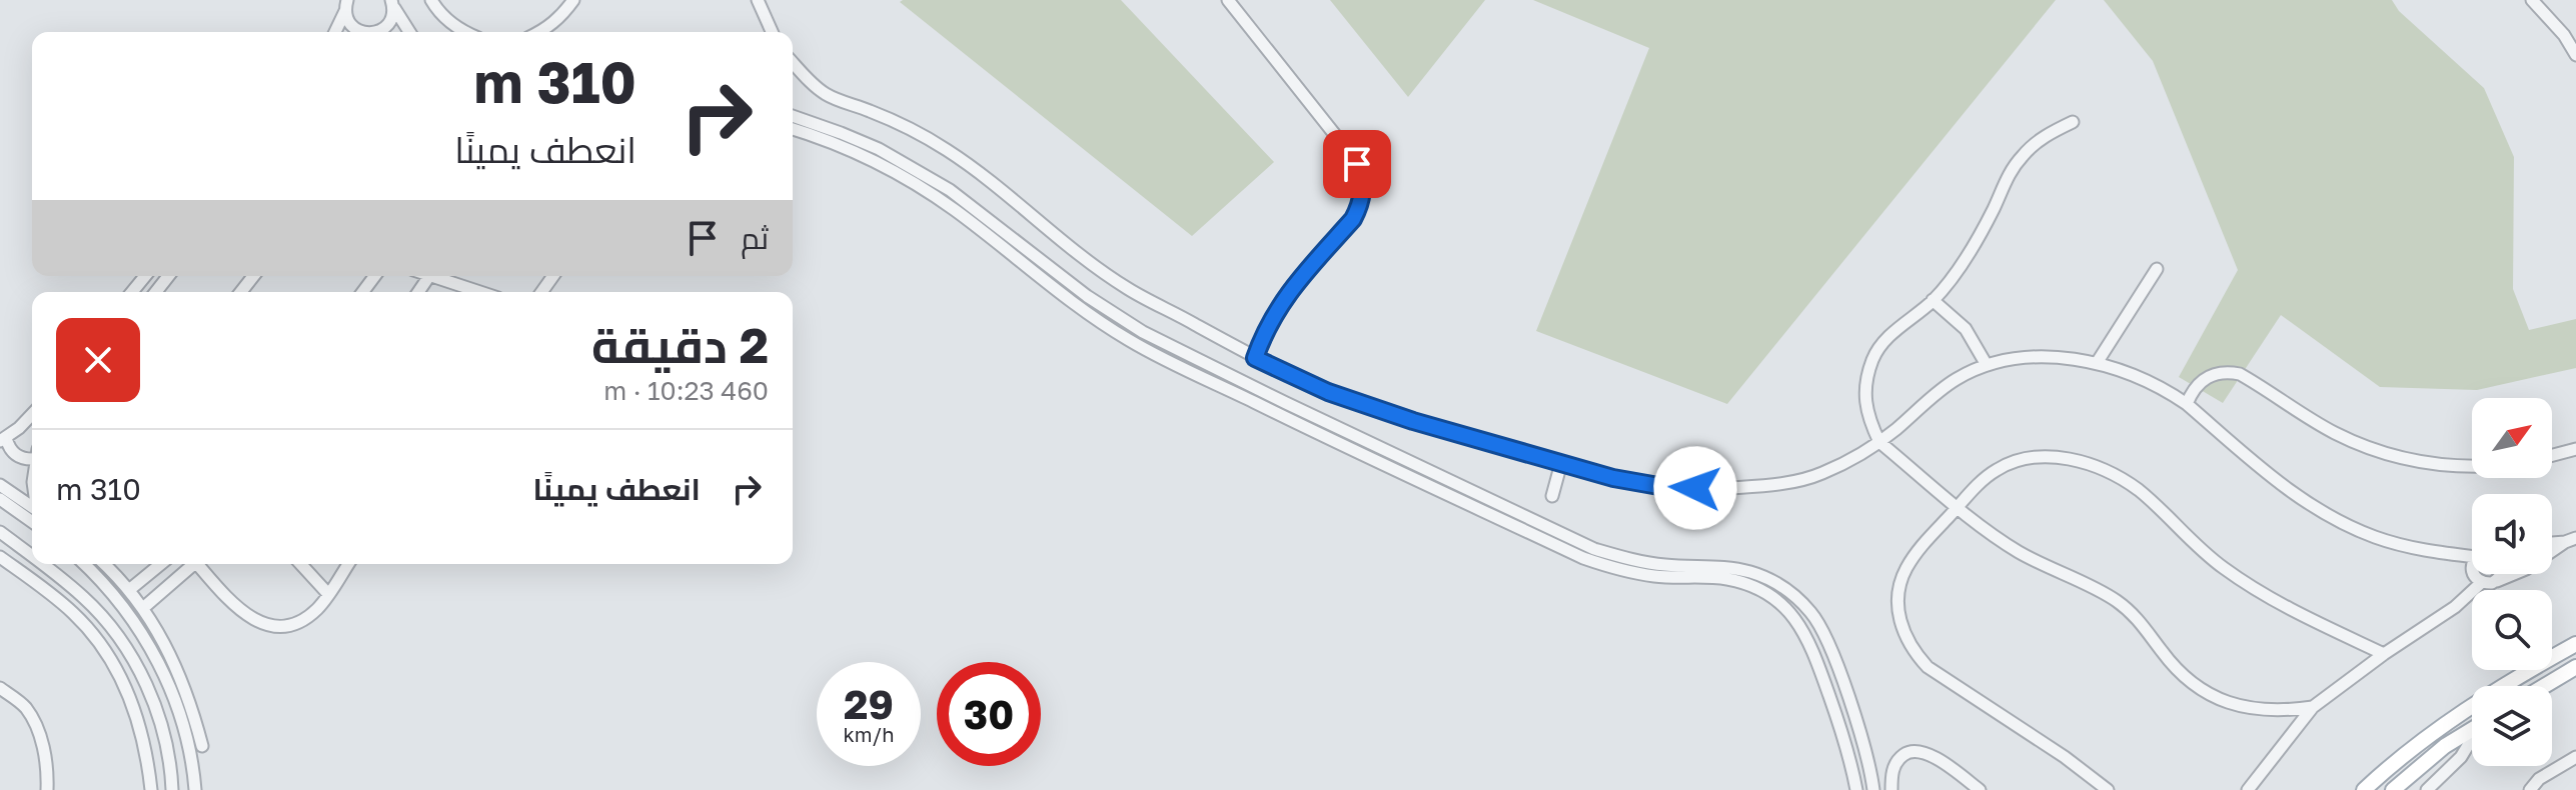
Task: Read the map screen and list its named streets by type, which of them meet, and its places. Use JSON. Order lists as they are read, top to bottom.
{
  "north": "top right",
  "page": {
    "turn": ["310 m", "انعطف يمينًا"],
    "then": "ثم",
    "heading": ["2 دقيقة", "460 m · 10:23"],
    "list": [
      {
        "name": "انعطف يمينًا",
        "value": "310 m"
      }
    ],
    "speed": "29 km/h",
    "limit": "30"
  }
}
